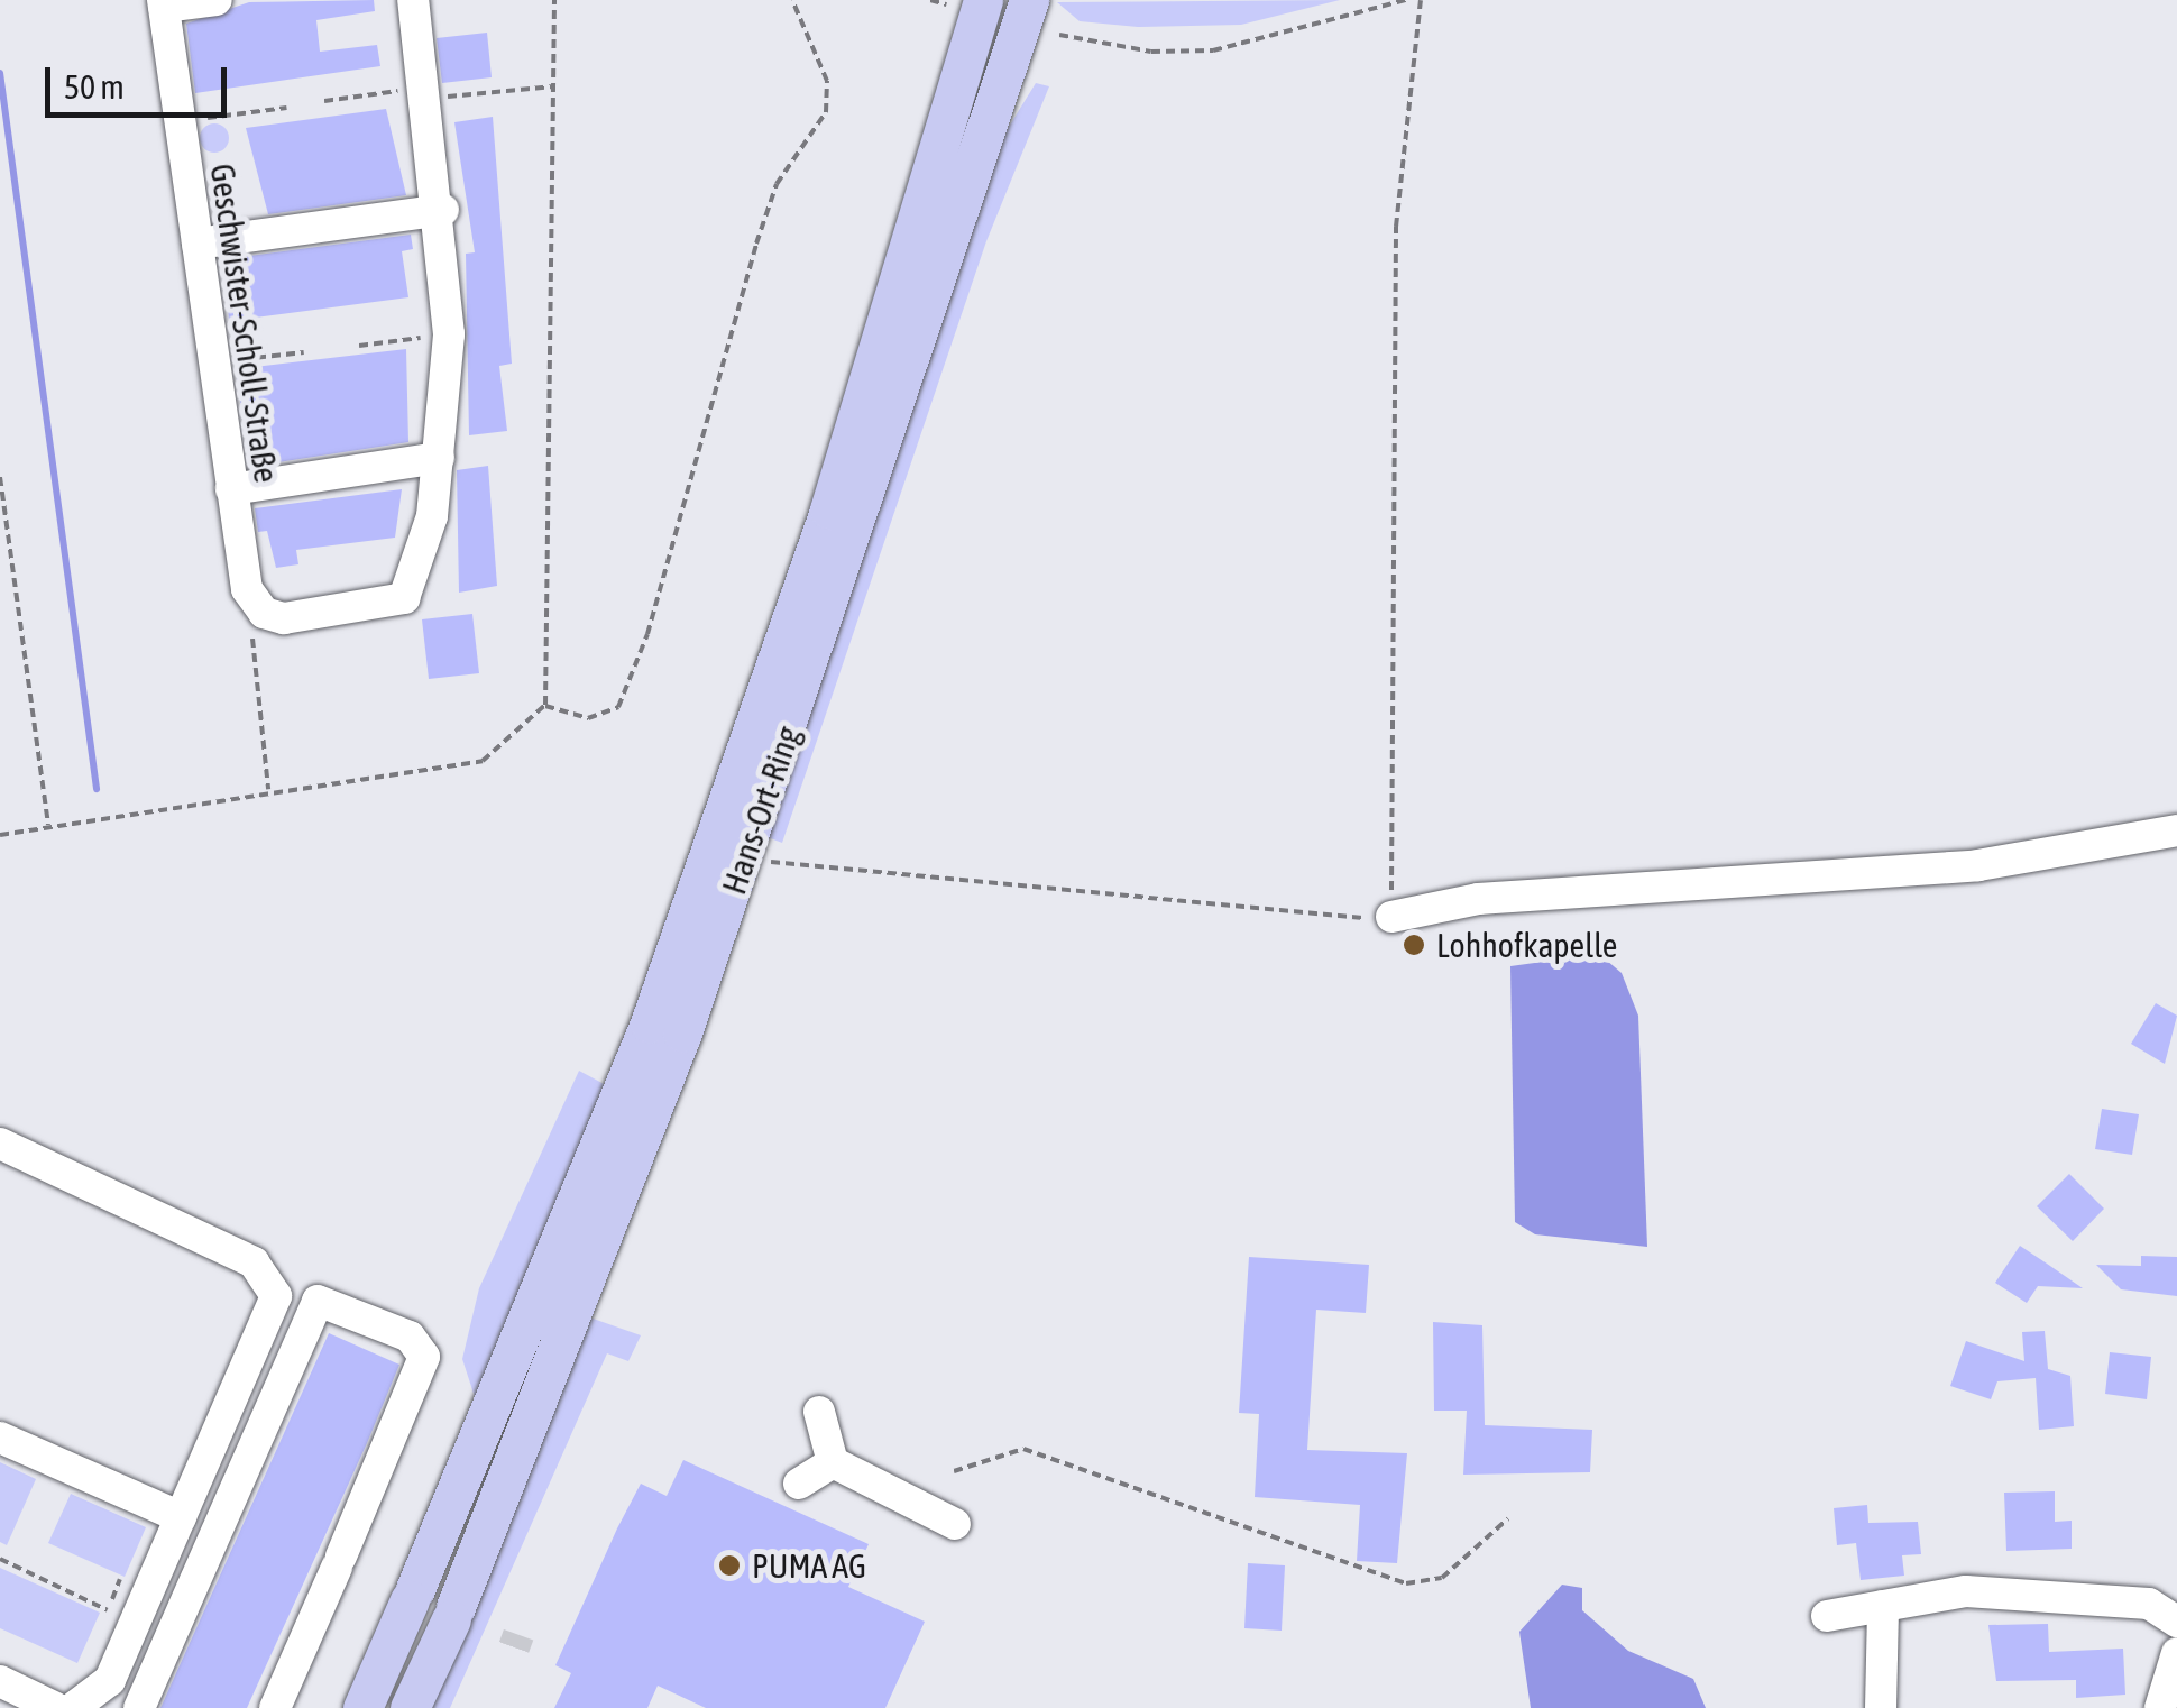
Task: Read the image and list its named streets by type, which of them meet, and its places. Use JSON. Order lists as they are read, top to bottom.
{
  "streets": {
    "main road": ["Hans-Ort-Ring"],
    "street": ["Geschwister-Scholl-Straße"]
  },
  "places": ["Lohhofkapelle", "PUMA AG"],
  "scale_bar": "50 m"
}
